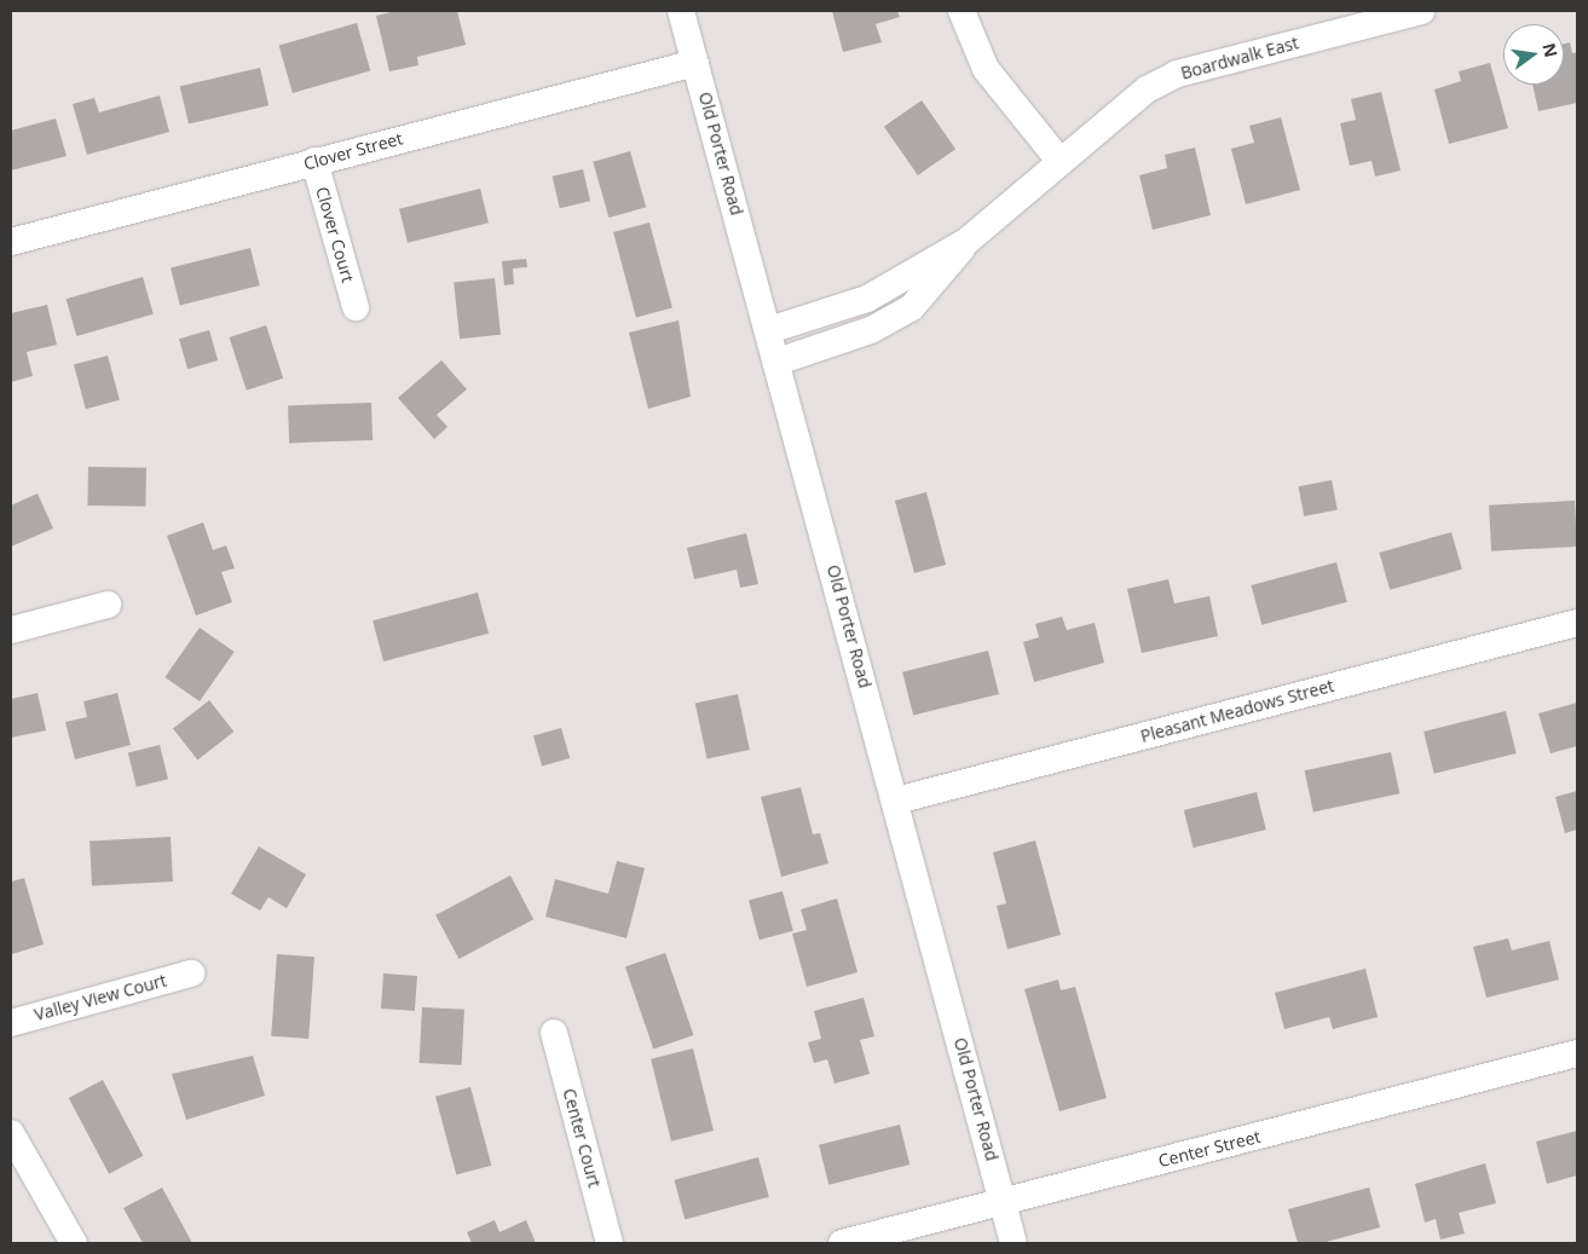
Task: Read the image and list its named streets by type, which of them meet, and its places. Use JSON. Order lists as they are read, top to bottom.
{
  "streets": {
    "street": [
      "Boardwalk East",
      "Clover Street",
      "Old Porter Road",
      "Clover Court",
      "Pleasant Meadows Street",
      "Valley View Court",
      "Center Court",
      "Center Street"
    ]
  },
  "crossings": [
    ["Boardwalk East", "Old Porter Road"],
    ["Clover Street", "Old Porter Road"],
    ["Clover Street", "Clover Court"],
    ["Old Porter Road", "Pleasant Meadows Street"],
    ["Old Porter Road", "Center Street"]
  ],
  "north": "right"
}
